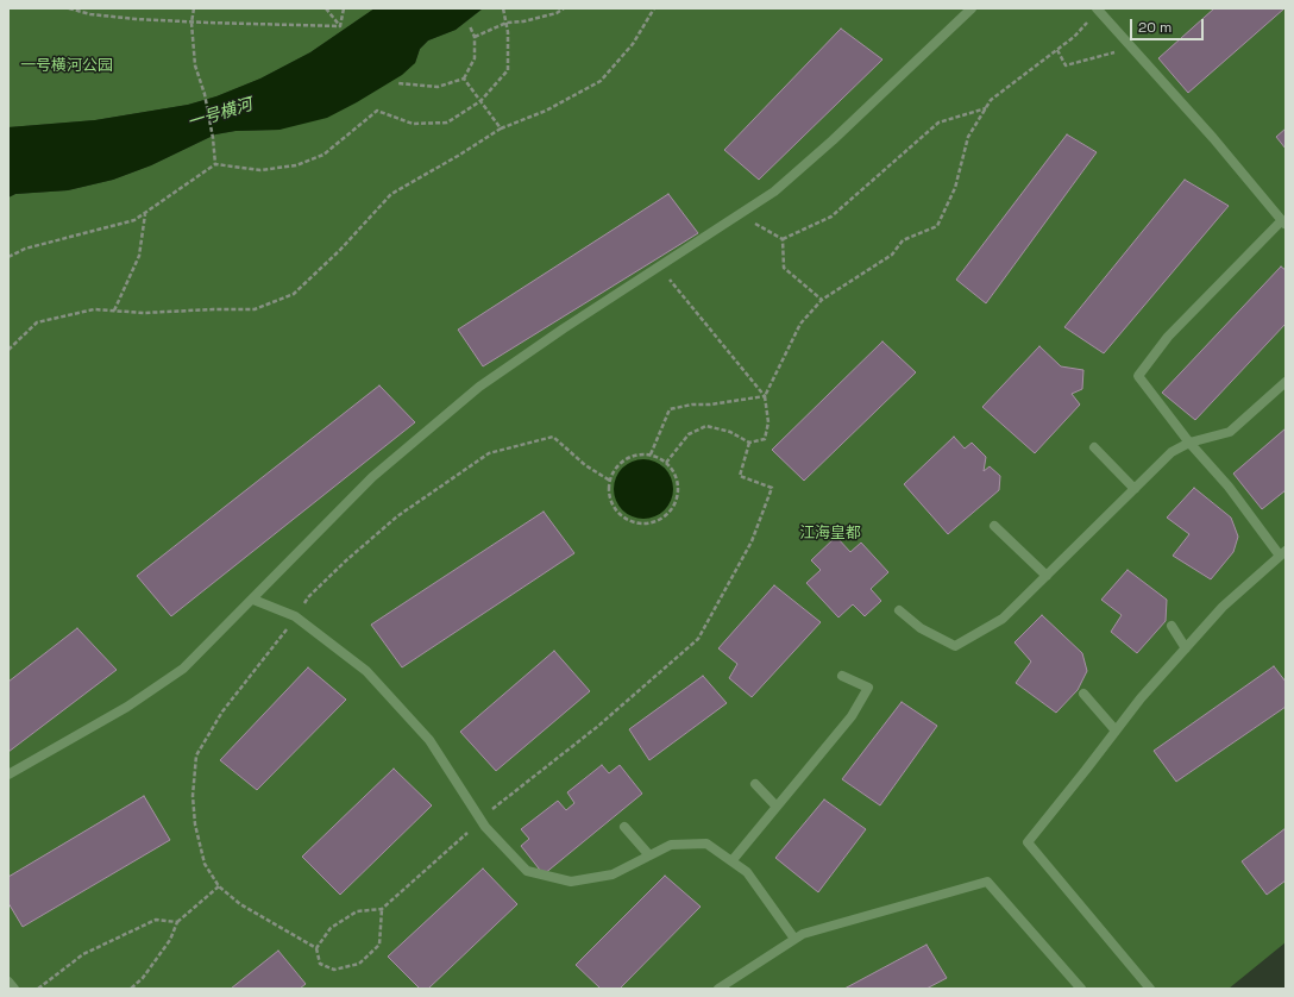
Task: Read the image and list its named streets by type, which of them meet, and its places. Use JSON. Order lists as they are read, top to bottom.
{
  "water": ["一号横河"],
  "parks": ["一号横河公园", "江海皇都"],
  "scale_bar": "20 m"
}
